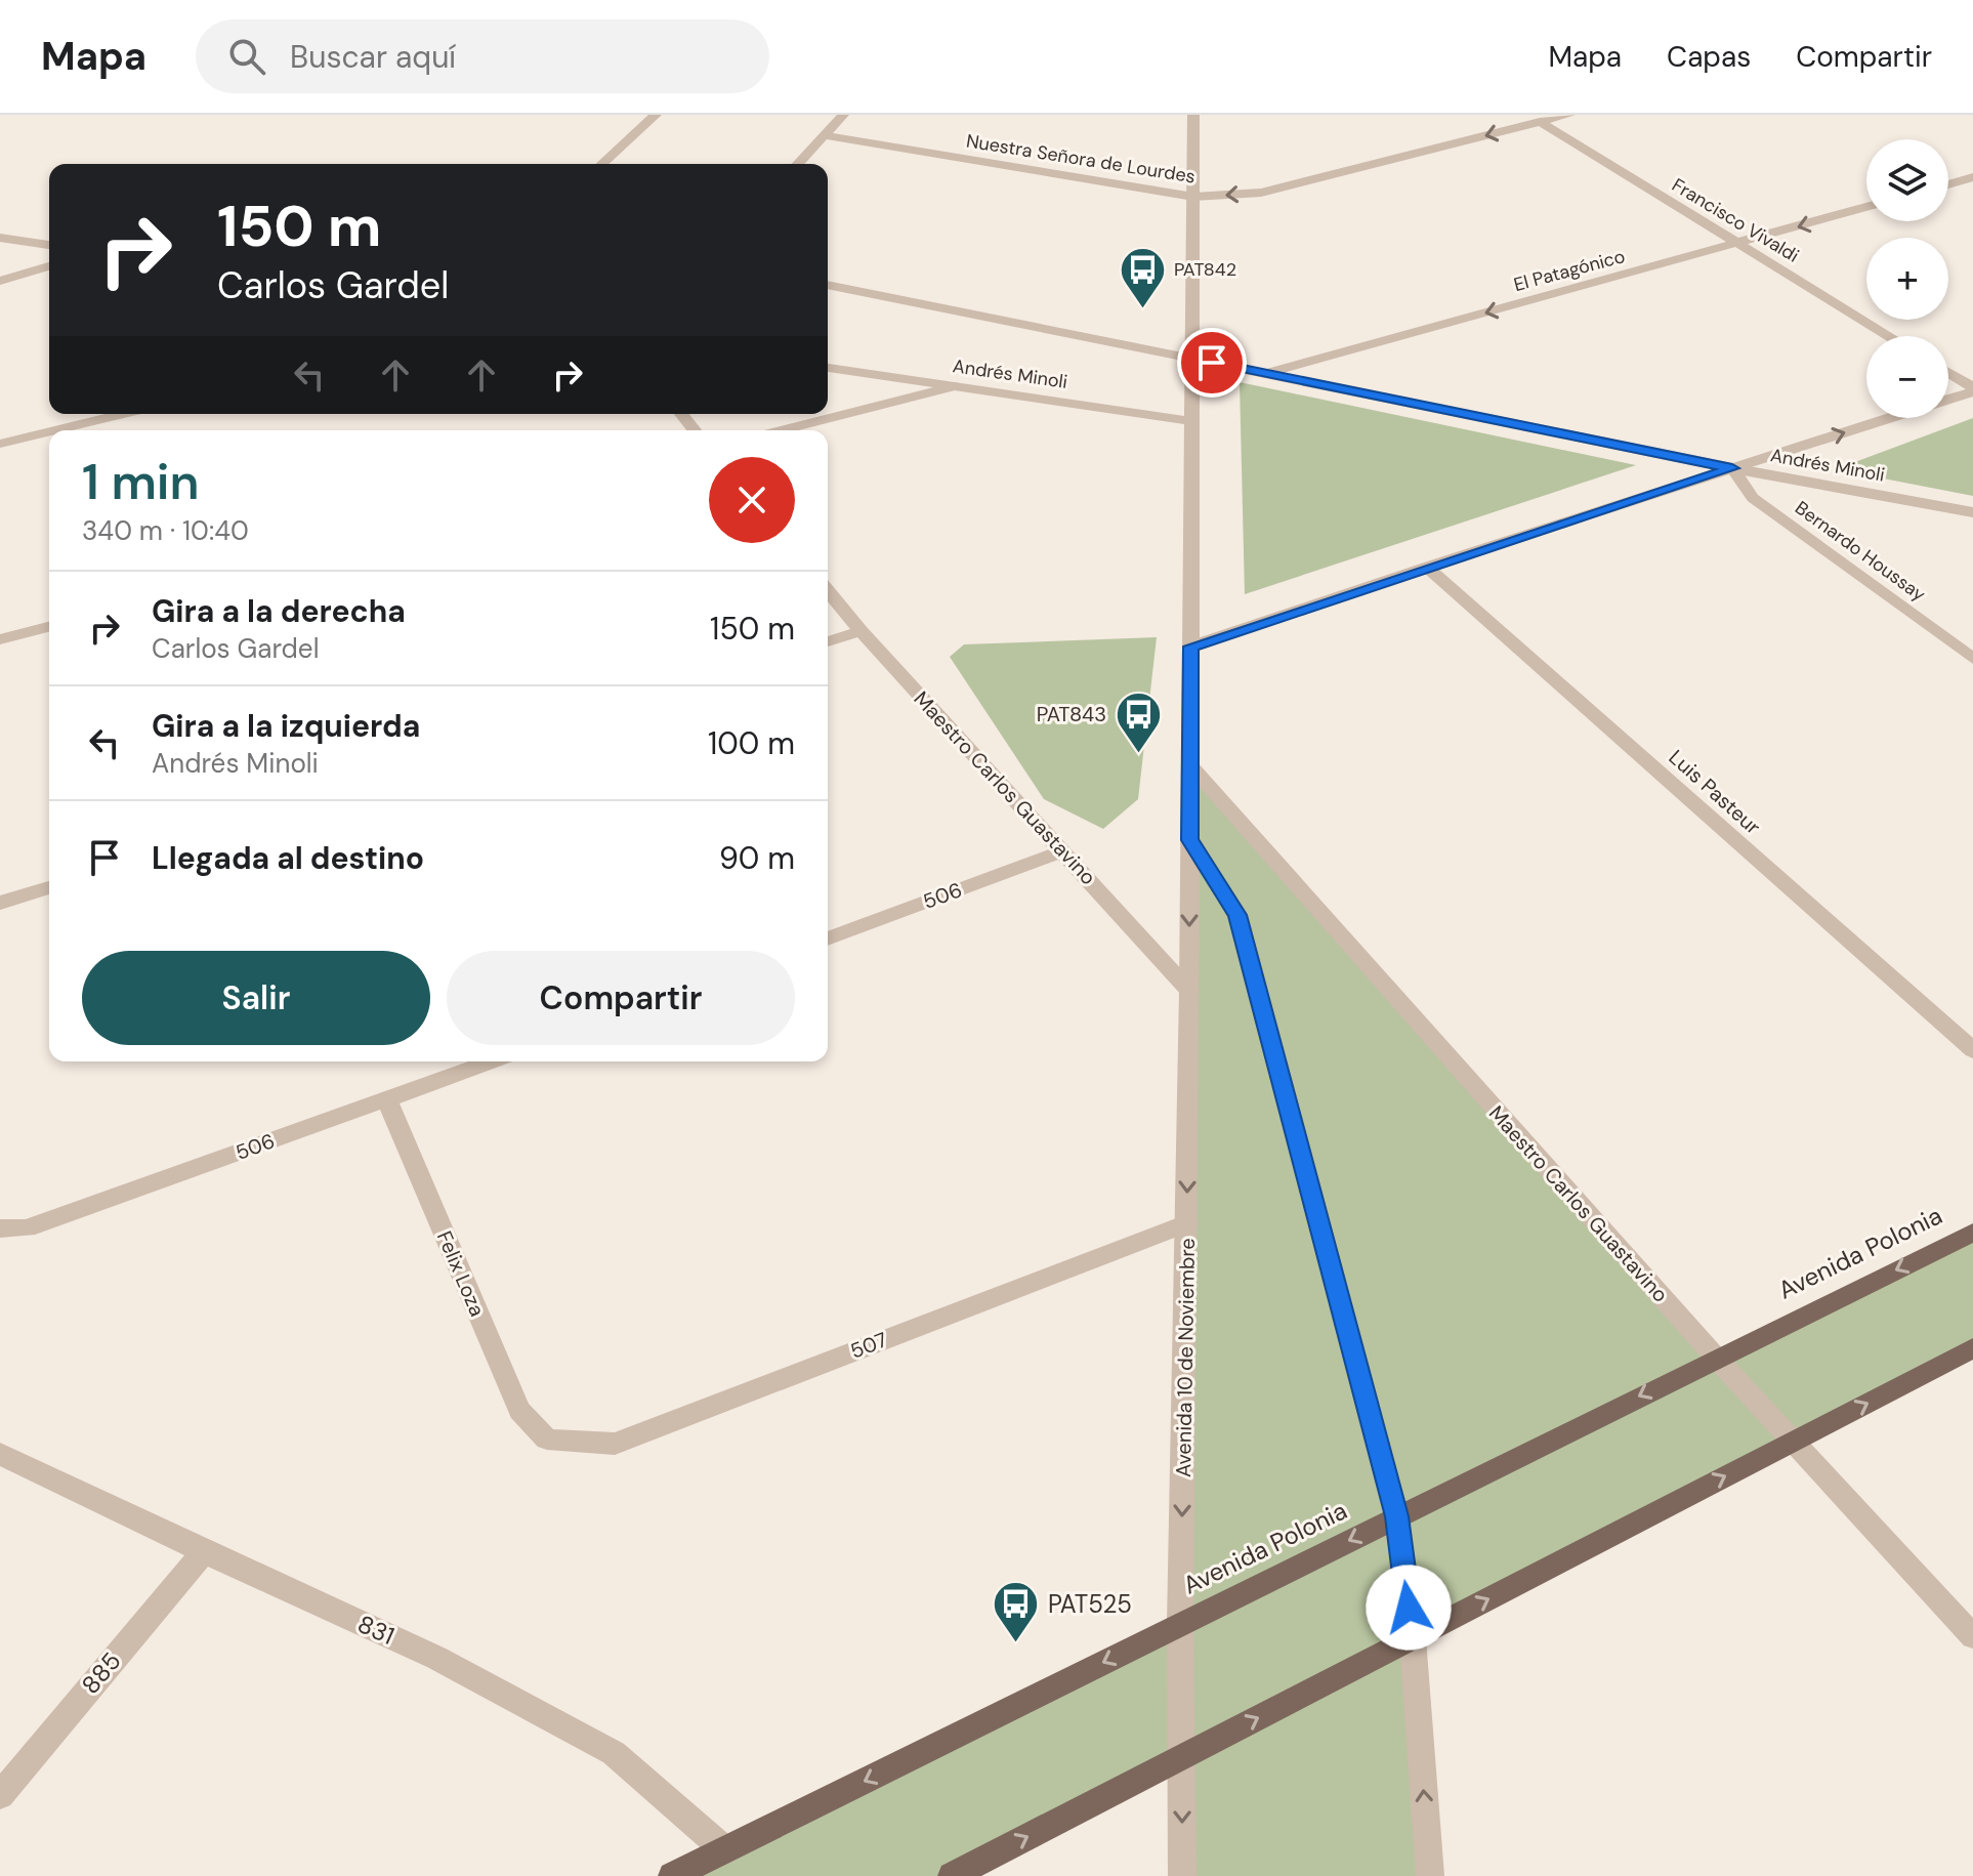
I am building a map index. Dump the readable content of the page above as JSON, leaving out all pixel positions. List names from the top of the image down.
{
  "streets": {
    "main road": ["Avenida Polonia"],
    "street": [
      "Nuestra Señora de Lourdes",
      "Francisco Vivaldi",
      "El Patagónico",
      "Andrés Minoli",
      "Bernardo Houssay",
      "Maestro Carlos Guastavino",
      "Luis Pasteur",
      "506",
      "Felix Loza",
      "507",
      "Avenida 10 de Noviembre",
      "831",
      "885"
    ]
  },
  "crossings": [
    ["Nuestra Señora de Lourdes", "Francisco Vivaldi"],
    ["Nuestra Señora de Lourdes", "Avenida 10 de Noviembre"],
    ["Francisco Vivaldi", "El Patagónico"],
    ["El Patagónico", "Andrés Minoli"],
    ["Andrés Minoli", "Bernardo Houssay"],
    ["Andrés Minoli", "Avenida 10 de Noviembre"],
    ["Maestro Carlos Guastavino", "506"],
    ["Maestro Carlos Guastavino", "Avenida Polonia"],
    ["Maestro Carlos Guastavino", "Avenida 10 de Noviembre"],
    ["506", "Felix Loza"],
    ["Avenida Polonia", "Avenida 10 de Noviembre"],
    ["Avenida Polonia", "831"],
    ["Felix Loza", "507"],
    ["507", "Avenida 10 de Noviembre"],
    ["831", "885"]
  ],
  "one_way": ["Nuestra Señora de Lourdes", "El Patagónico"],
  "places": {
    "bus stop": ["PAT842", "PAT843", "PAT525"]
  },
  "page": {
    "header": "Mapa",
    "search": "Buscar aquí",
    "nav": ["Mapa", "Capas", "Compartir"],
    "map_buttons": ["+", "−"],
    "turn": ["150 m", "Carlos Gardel"],
    "heading": ["1 min", "340 m · 10:40"],
    "list": [
      {
        "name": "Gira a la derecha",
        "note": "Carlos Gardel",
        "value": "150 m"
      },
      {
        "name": "Gira a la izquierda",
        "note": "Andrés Minoli",
        "value": "100 m"
      },
      {
        "name": "Llegada al destino",
        "value": "90 m"
      }
    ],
    "buttons": ["Salir", "Compartir"]
  }
}
